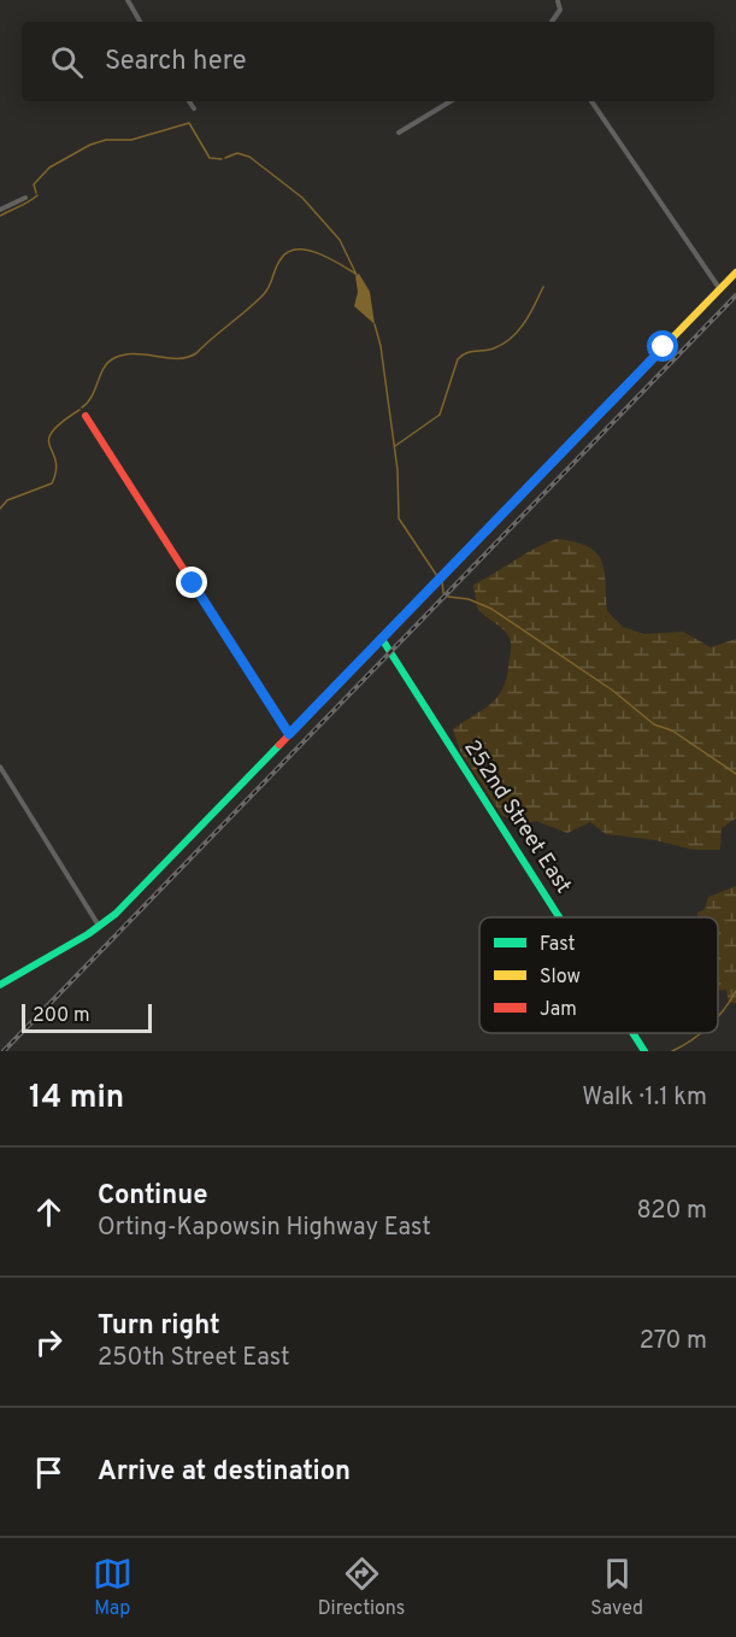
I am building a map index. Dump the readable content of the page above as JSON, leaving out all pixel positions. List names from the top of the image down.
{
  "streets": {
    "main road": ["252nd Street East"]
  },
  "legend": ["Fast", "Slow", "Jam"],
  "scale_bar": "200 m",
  "page": {
    "search": "Search here",
    "scale": "200 m",
    "heading": ["14 min", "Walk · 1.1 km"],
    "list": [
      ["Continue", "Orting-Kapowsin Highway East", "820 m"],
      ["Turn right", "250th Street East", "270 m"],
      "Arrive at destination"
    ],
    "nav": ["Map", "Directions", "Saved"]
  }
}
